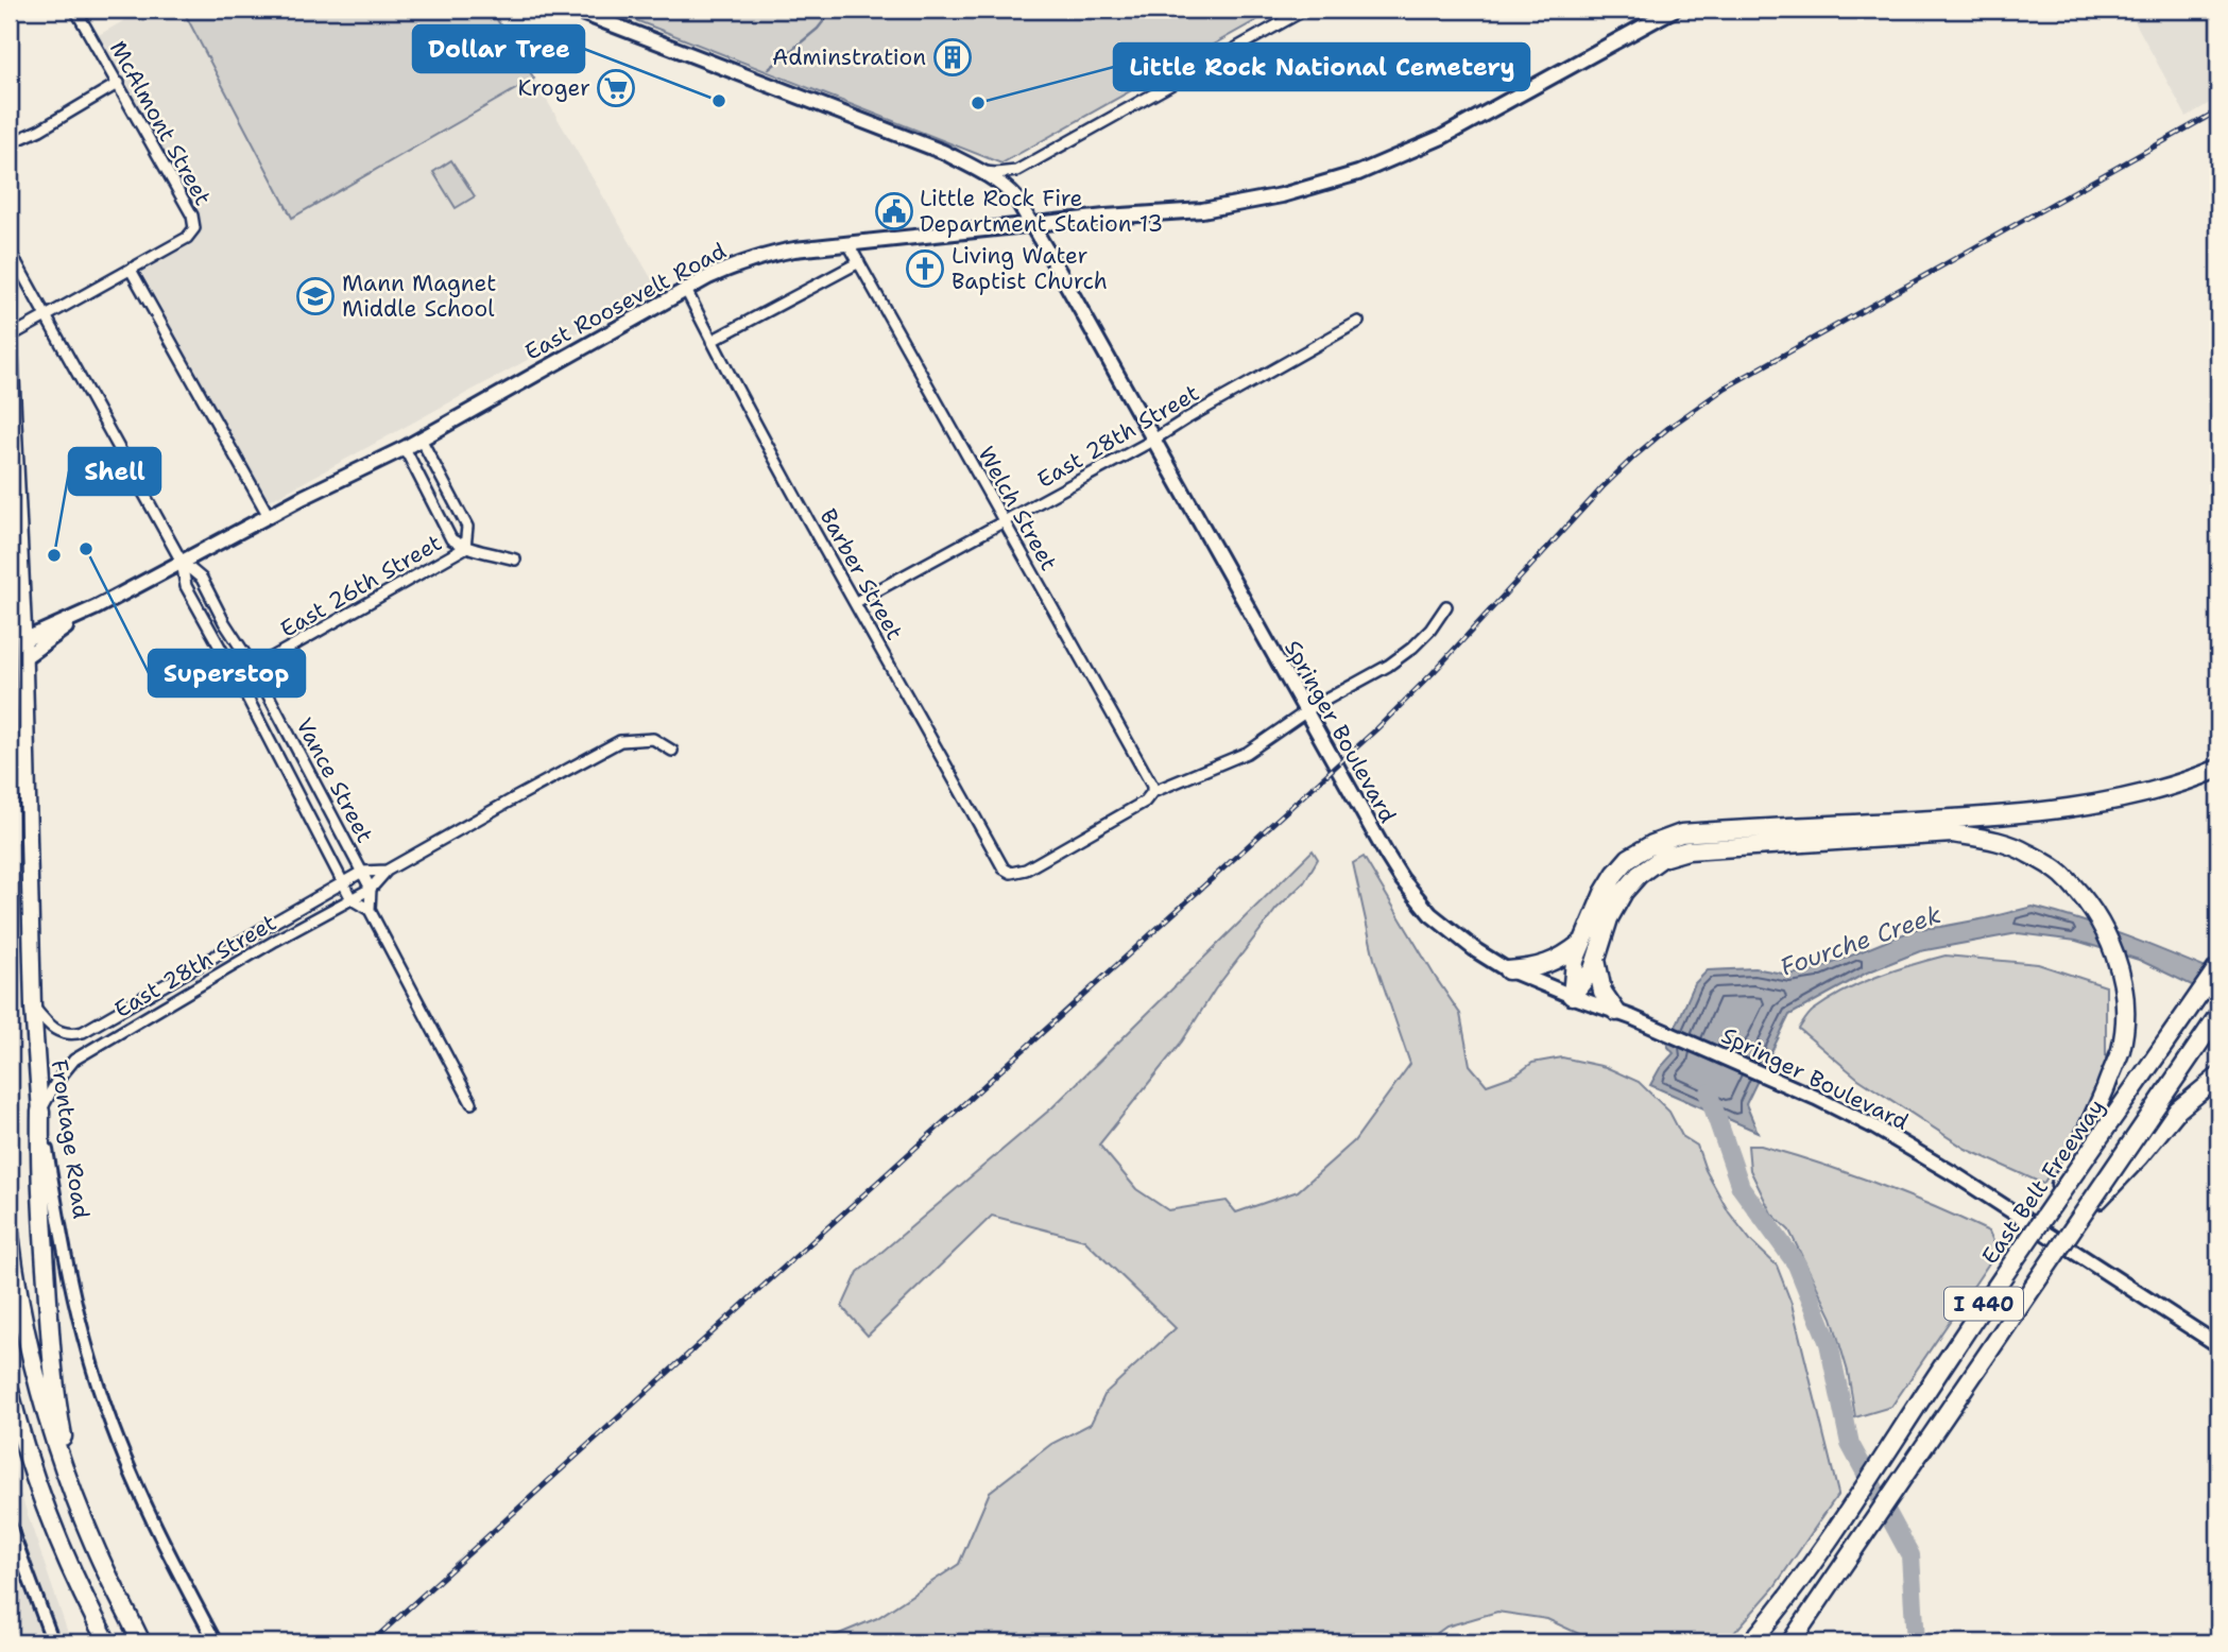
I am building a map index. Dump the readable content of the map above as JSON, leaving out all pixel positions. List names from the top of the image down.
{
  "streets": {
    "highway": ["East Belt Freeway", "I 440"],
    "main road": ["East Roosevelt Road", "Springer Boulevard", "Frontage Road"],
    "street": [
      "McAlmont Street",
      "East 28th Street",
      "Welch Street",
      "Barber Street",
      "East 26th Street",
      "Vance Street"
    ]
  },
  "crossings": [
    ["East Roosevelt Road", "Welch Street"],
    ["East Roosevelt Road", "Barber Street"],
    ["East Roosevelt Road", "Springer Boulevard"],
    ["East Roosevelt Road", "Vance Street"],
    ["East Roosevelt Road", "Frontage Road"],
    ["East 28th Street", "Welch Street"],
    ["East 28th Street", "Barber Street"],
    ["East 28th Street", "Springer Boulevard"],
    ["East 28th Street", "Vance Street"],
    ["East 28th Street", "Frontage Road"],
    ["Welch Street", "Barber Street"],
    ["East 26th Street", "Vance Street"]
  ],
  "water": ["Fourche Creek"],
  "places": {
    "building": ["Adminstration"],
    "supermarket": ["Kroger"],
    "other": [
      "Dollar Tree",
      "Little Rock National Cemetery",
      "Superstop",
      "Shell"
    ],
    "public building": ["Little Rock Fire Department Station 13"],
    "church": ["Living Water Baptist Church"],
    "school or university": ["Mann Magnet Middle School"]
  }
}
